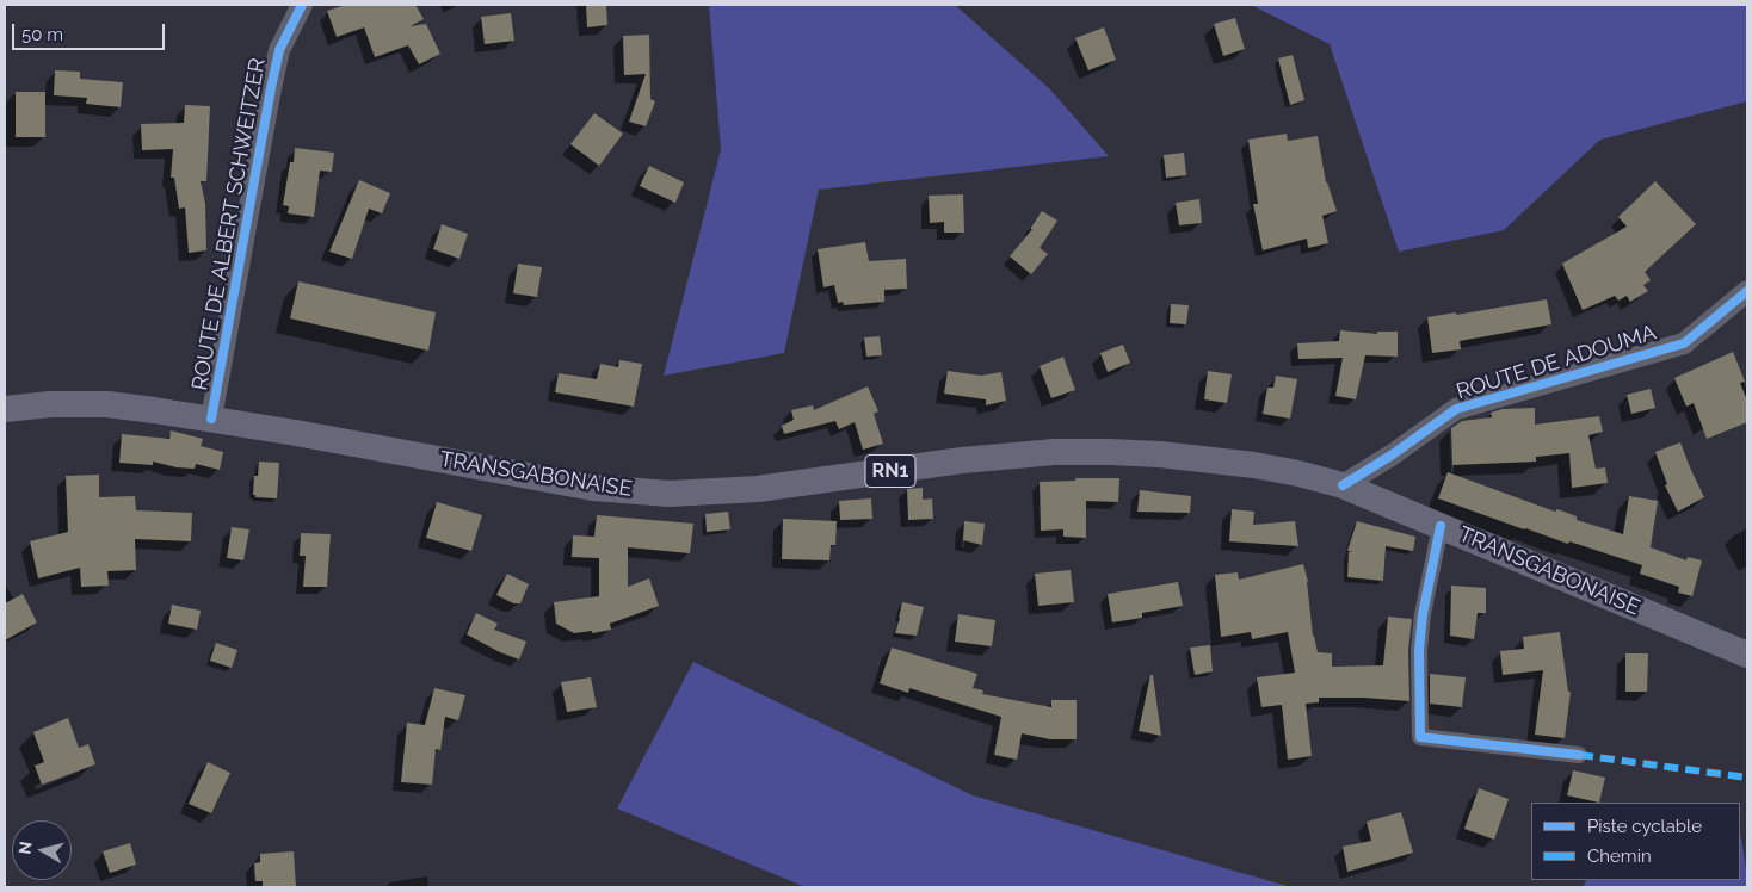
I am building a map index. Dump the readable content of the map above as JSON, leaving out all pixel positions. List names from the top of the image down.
{
  "streets": {
    "highway": ["RN1", "TRANSGABONAISE"],
    "street": ["ROUTE DE ALBERT SCHWEITZER", "ROUTE DE ADOUMA"]
  },
  "crossings": [
    ["ROUTE DE ALBERT SCHWEITZER", "TRANSGABONAISE"],
    ["ROUTE DE ADOUMA", "TRANSGABONAISE"]
  ],
  "legend": ["Piste cyclable", "Chemin"],
  "scale_bar": "50 m",
  "north": "left"
}
